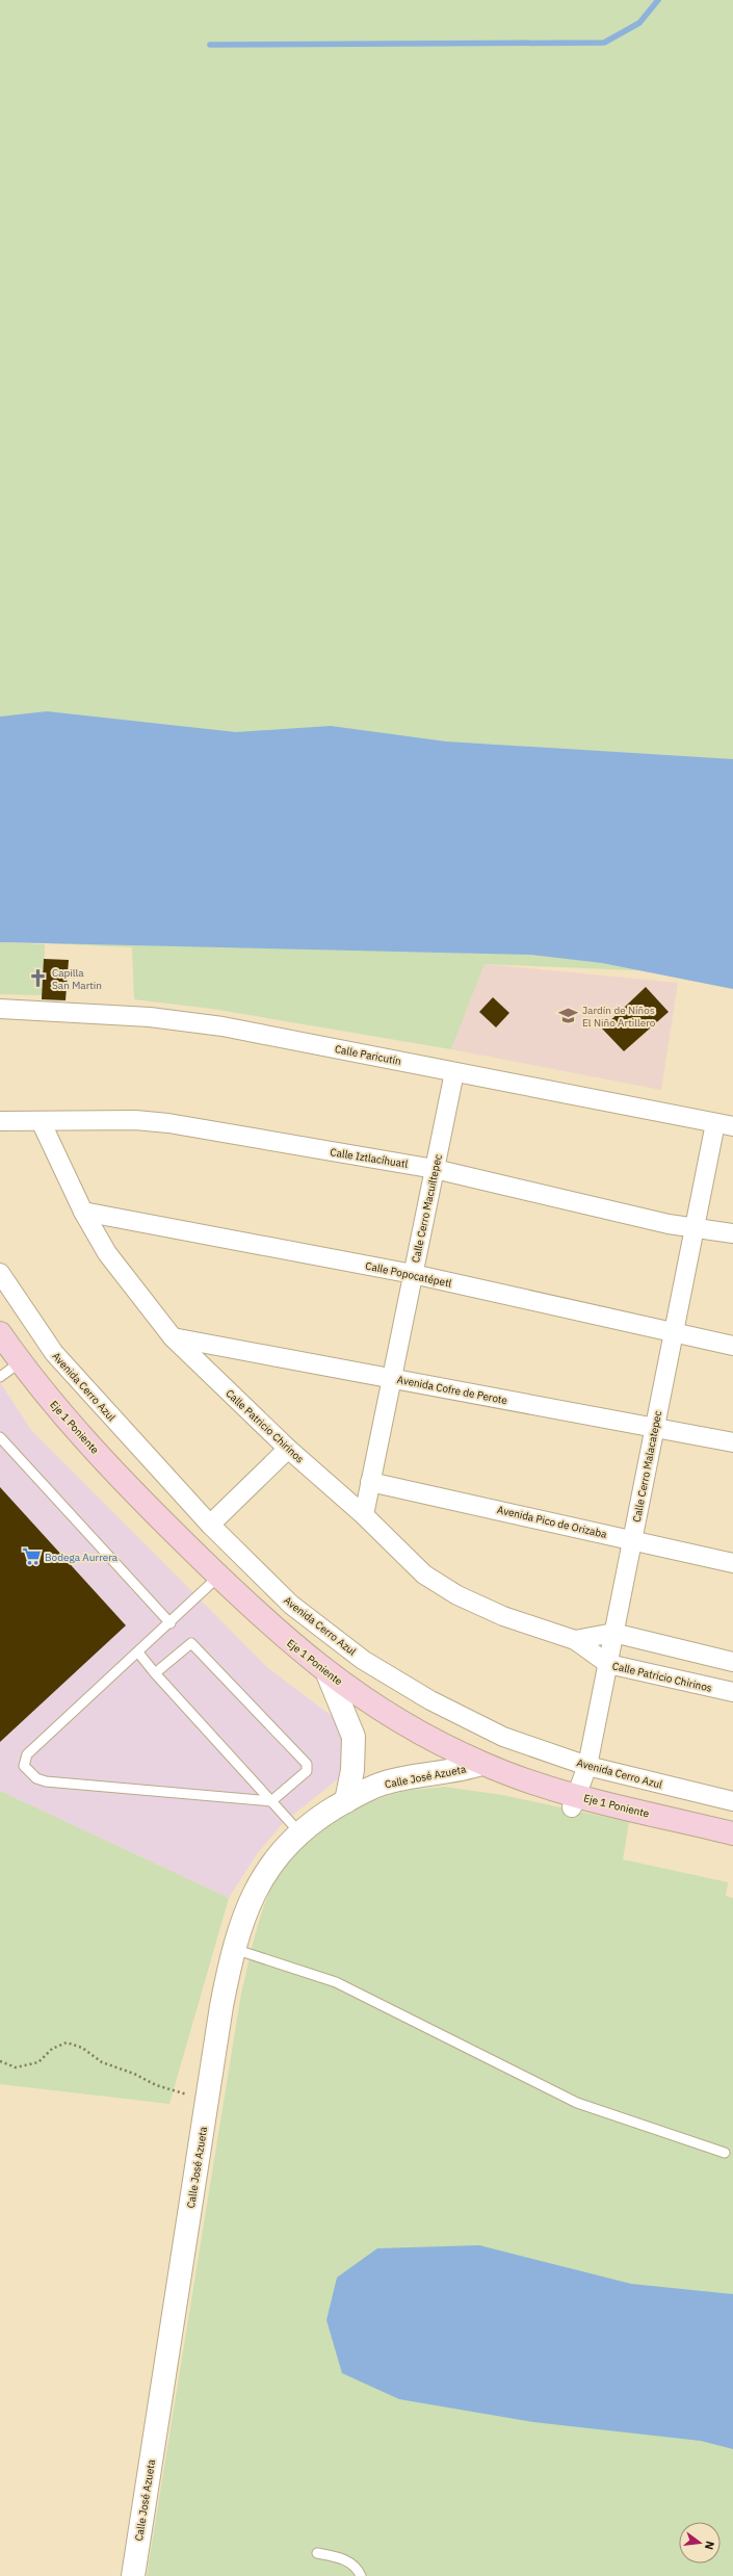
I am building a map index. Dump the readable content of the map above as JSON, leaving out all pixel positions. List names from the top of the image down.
{
  "streets": {
    "main road": ["Eje 1 Poniente"],
    "street": [
      "Calle Paricutín",
      "Calle Iztlacíhuatl",
      "Calle Cerro Macuiltepec",
      "Calle Popocatépetl",
      "Avenida Cerro Azul",
      "Avenida Cofre de Perote",
      "Calle Patricio Chirinos",
      "Calle Cerro Malacatepec",
      "Avenida Pico de Orizaba",
      "Calle José Azueta"
    ]
  },
  "crossings": [
    ["Calle Paricutín", "Calle Cerro Macuiltepec"],
    ["Calle Paricutín", "Calle Cerro Malacatepec"],
    ["Calle Iztlacíhuatl", "Calle Cerro Macuiltepec"],
    ["Calle Iztlacíhuatl", "Calle Patricio Chirinos"],
    ["Calle Iztlacíhuatl", "Calle Cerro Malacatepec"],
    ["Calle Cerro Macuiltepec", "Calle Popocatépetl"],
    ["Calle Cerro Macuiltepec", "Avenida Cofre de Perote"],
    ["Calle Cerro Macuiltepec", "Calle Patricio Chirinos"],
    ["Calle Cerro Macuiltepec", "Avenida Pico de Orizaba"],
    ["Calle Popocatépetl", "Calle Patricio Chirinos"],
    ["Calle Popocatépetl", "Calle Cerro Malacatepec"],
    ["Avenida Cerro Azul", "Calle Cerro Malacatepec"],
    ["Avenida Cofre de Perote", "Calle Patricio Chirinos"],
    ["Avenida Cofre de Perote", "Calle Cerro Malacatepec"],
    ["Calle Patricio Chirinos", "Calle Cerro Malacatepec"],
    ["Eje 1 Poniente", "Calle Cerro Malacatepec"],
    ["Eje 1 Poniente", "Calle José Azueta"],
    ["Calle Cerro Malacatepec", "Avenida Pico de Orizaba"]
  ],
  "places": {
    "church": ["Capilla San Martin"],
    "school or university": ["Jardín de Niños El Niño Artillero"],
    "supermarket": ["Bodega Aurrera"]
  },
  "north": "right"
}
